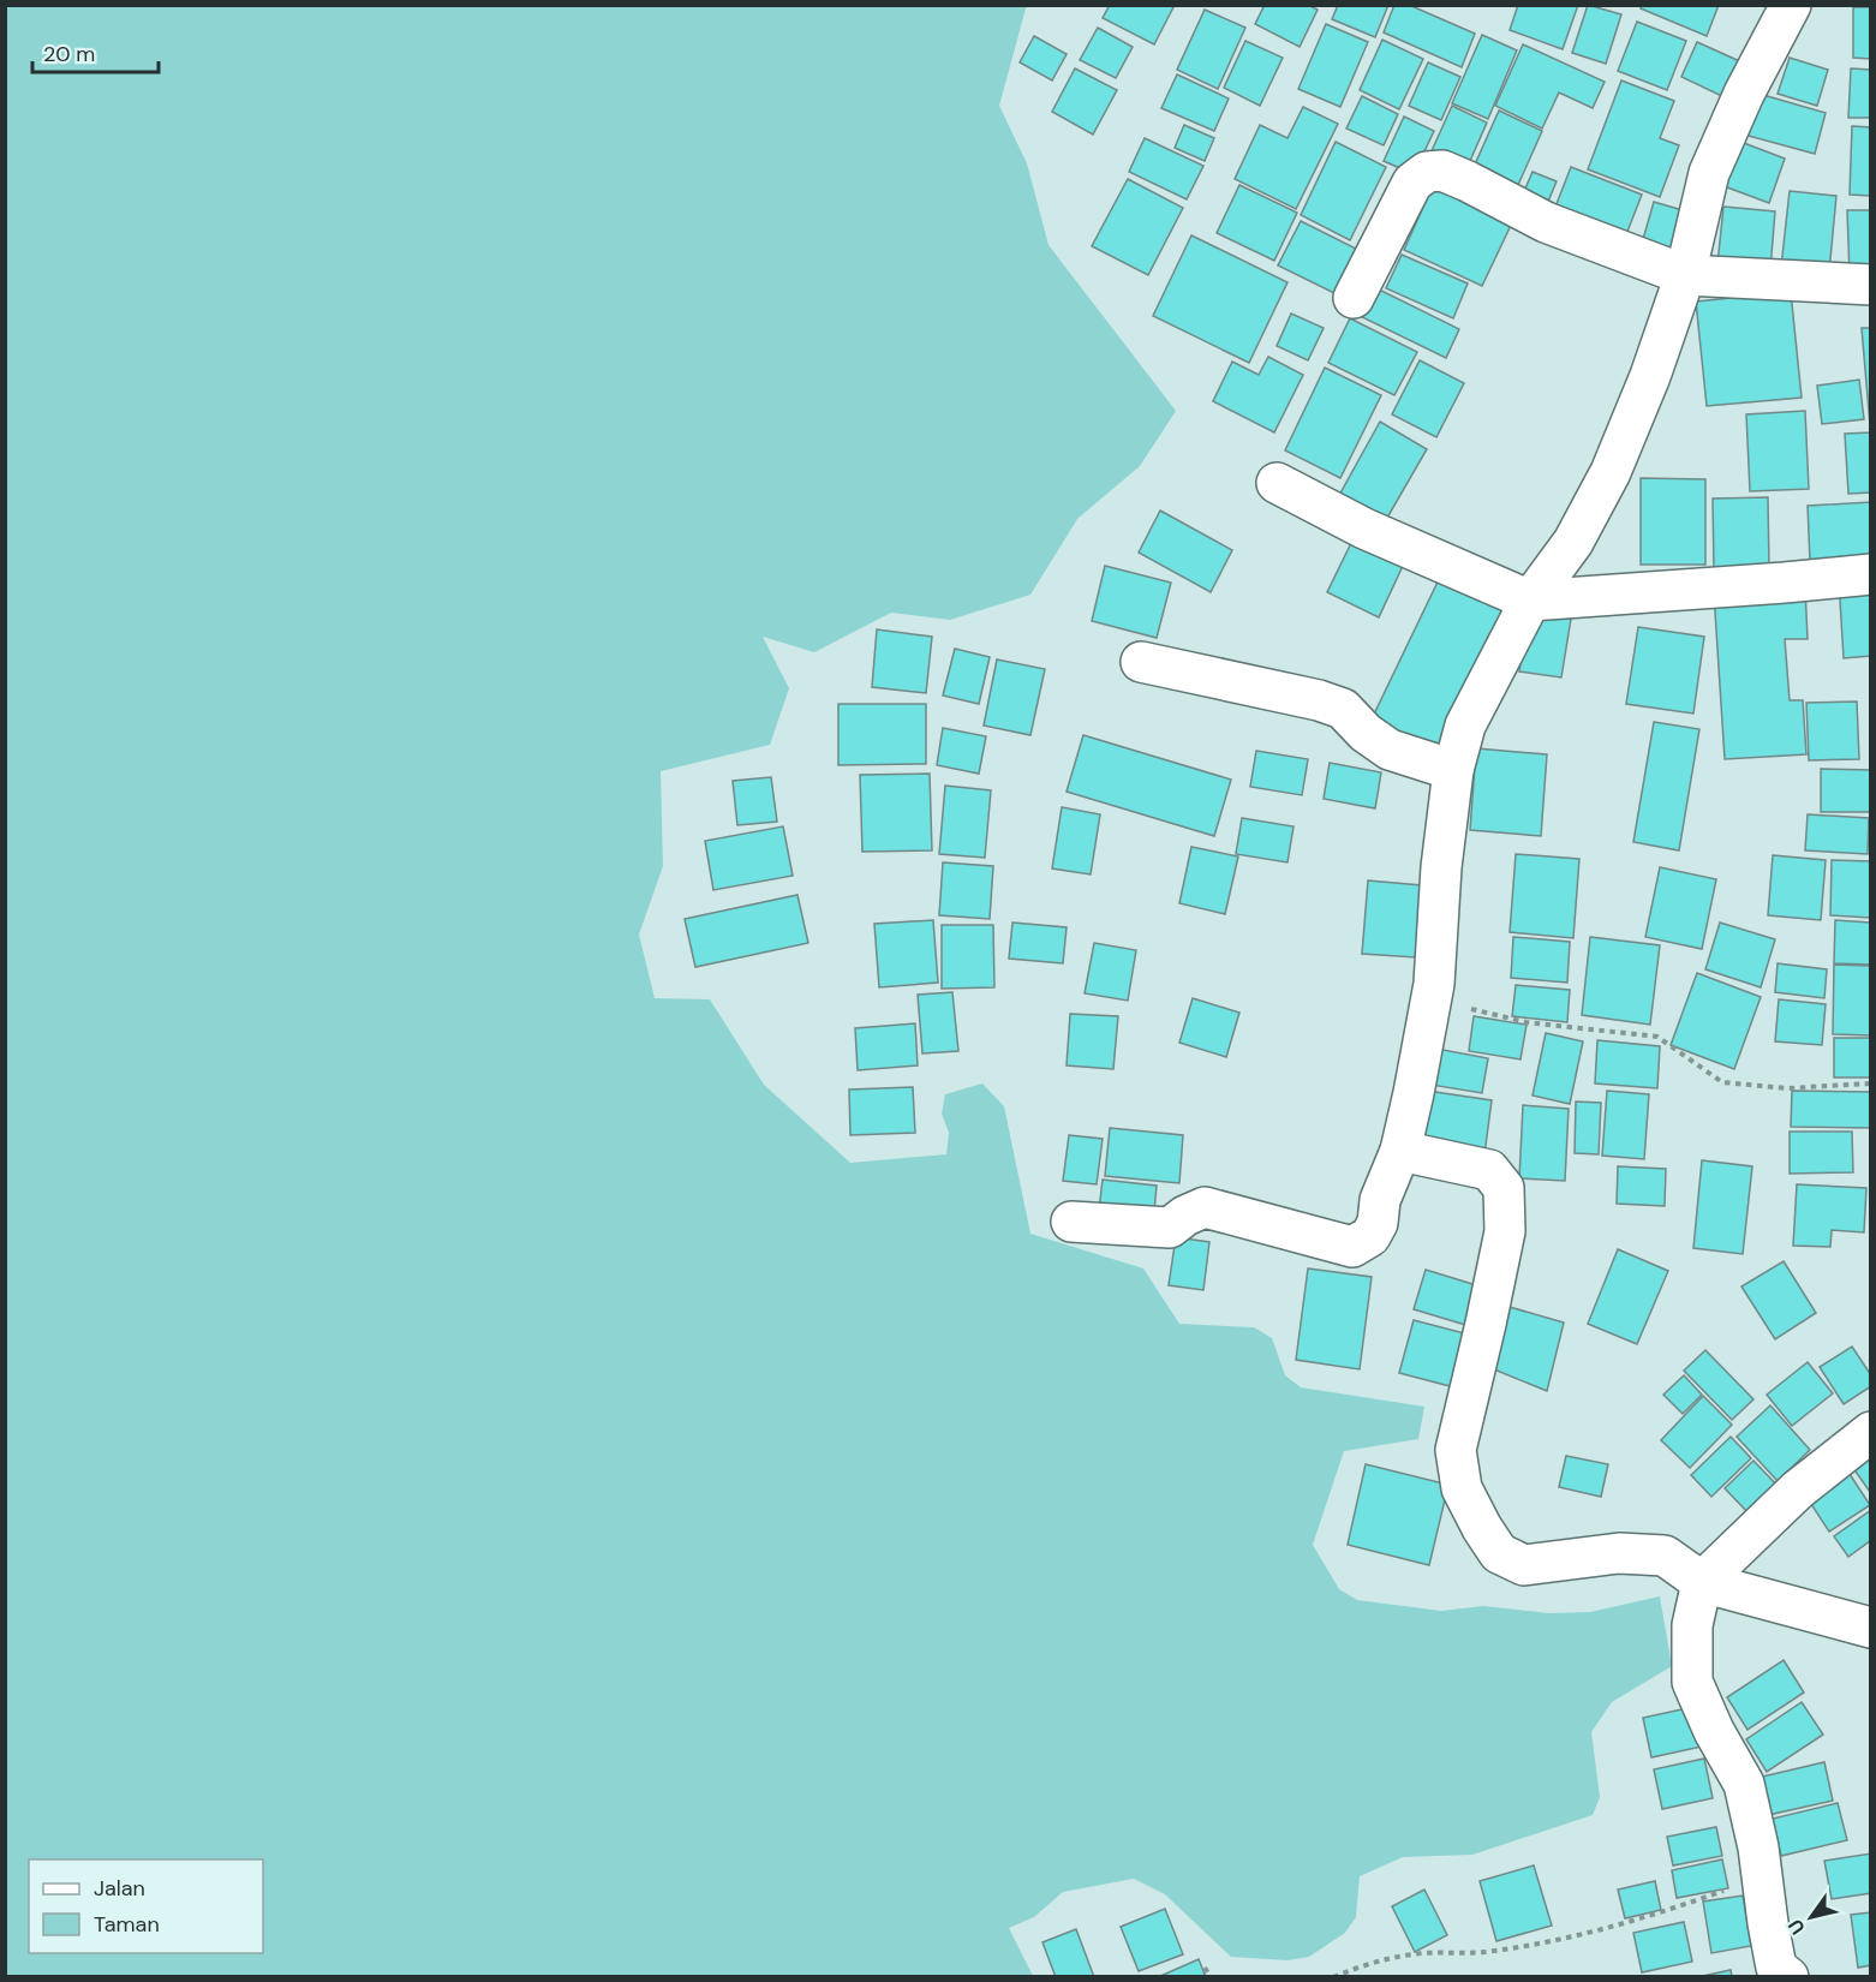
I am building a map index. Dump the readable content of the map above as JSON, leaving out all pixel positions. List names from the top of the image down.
{
  "legend": ["Jalan", "Taman"],
  "scale_bar": "20 m",
  "north": "bottom left"
}
